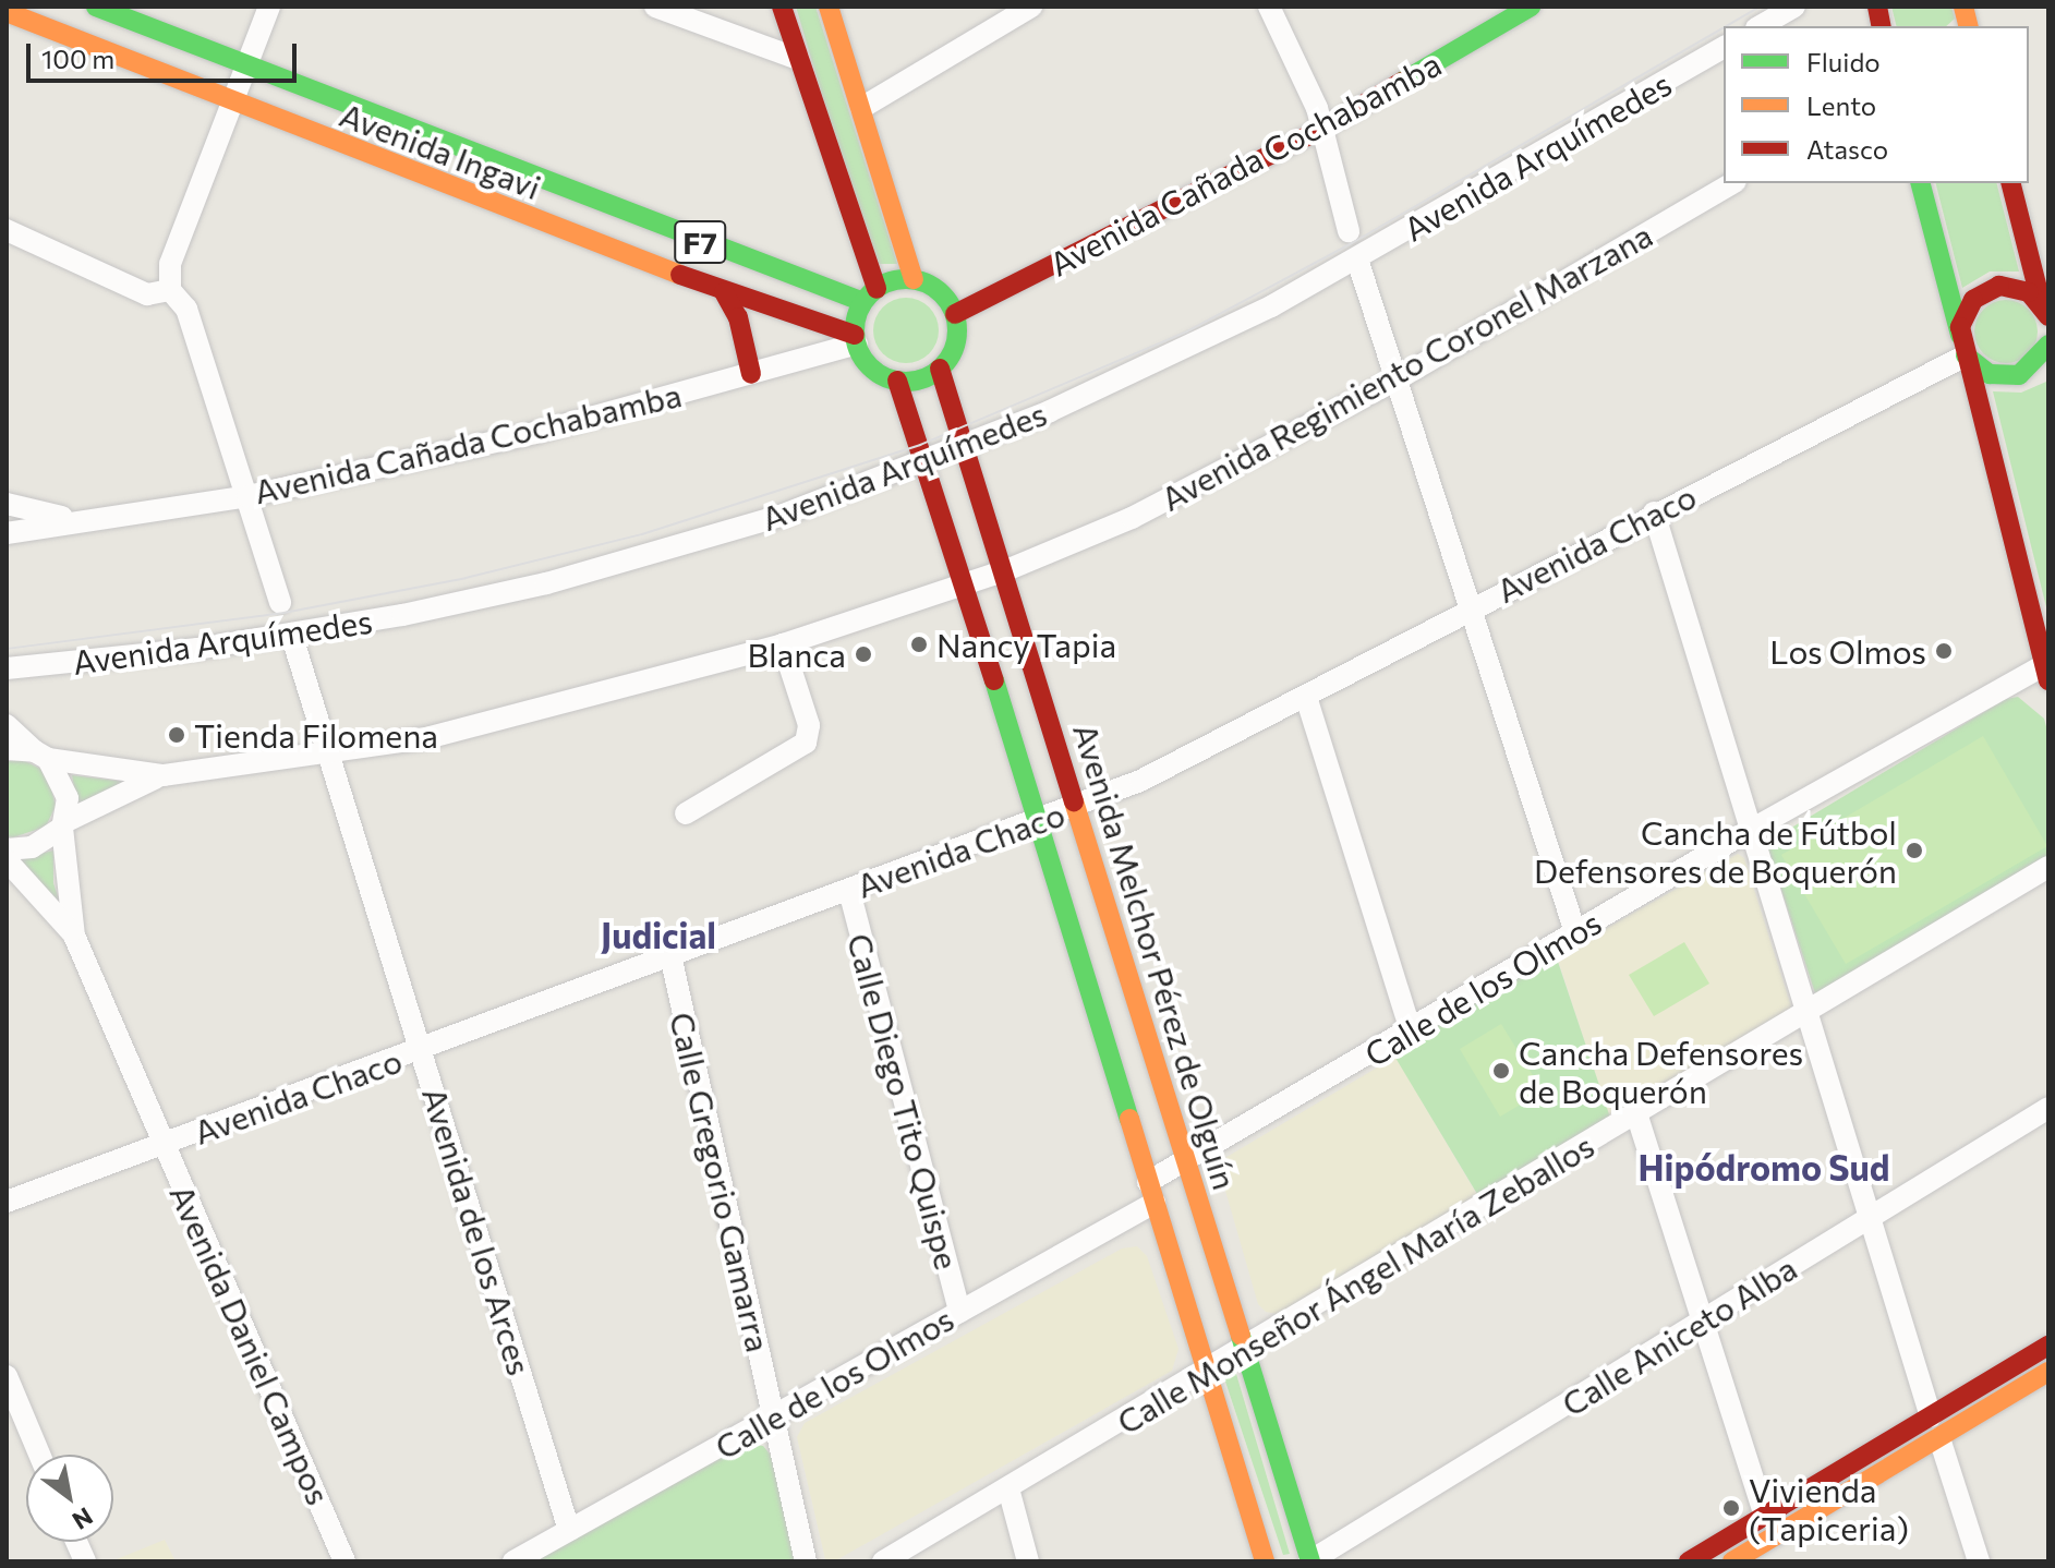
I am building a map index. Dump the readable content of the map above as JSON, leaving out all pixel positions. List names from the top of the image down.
{
  "streets": {
    "main road": [
      "Avenida Ingavi",
      "Avenida Cañada Cochabamba",
      "F7",
      "Avenida Melchor Pérez de Olguín"
    ],
    "street": [
      "Avenida Arquímedes",
      "Avenida Regimiento Coronel Marzana",
      "Avenida Chaco",
      "Calle de los Olmos",
      "Calle Diego Tito Quispe",
      "Calle Gregorio Gamarra",
      "Avenida de los Arces",
      "Calle Monseñor Ángel María Zeballos",
      "Calle Aniceto Alba",
      "Avenida Daniel Campos"
    ]
  },
  "crossings": [
    ["Avenida Ingavi", "Avenida Cañada Cochabamba"],
    ["Avenida Ingavi", "Avenida Melchor Pérez de Olguín"],
    ["Avenida Arquímedes", "Avenida Melchor Pérez de Olguín"],
    ["Avenida Arquímedes", "Avenida de los Arces"],
    ["Avenida Cañada Cochabamba", "Avenida Melchor Pérez de Olguín"],
    ["Avenida Regimiento Coronel Marzana", "Avenida Melchor Pérez de Olguín"],
    ["Avenida Regimiento Coronel Marzana", "Avenida de los Arces"],
    ["Avenida Regimiento Coronel Marzana", "Avenida Daniel Campos"],
    ["Avenida Chaco", "Avenida Melchor Pérez de Olguín"],
    ["Avenida Chaco", "Calle Diego Tito Quispe"],
    ["Avenida Chaco", "Calle Gregorio Gamarra"],
    ["Avenida Chaco", "Avenida de los Arces"],
    ["Avenida Chaco", "Avenida Daniel Campos"],
    ["Avenida Melchor Pérez de Olguín", "Calle de los Olmos"],
    ["Avenida Melchor Pérez de Olguín", "Calle Monseñor Ángel María Zeballos"],
    ["Avenida Melchor Pérez de Olguín", "Calle Aniceto Alba"],
    ["Calle de los Olmos", "Calle Diego Tito Quispe"],
    ["Calle de los Olmos", "Calle Gregorio Gamarra"],
    ["Calle de los Olmos", "Avenida de los Arces"]
  ],
  "districts": ["Judicial", "Hipódromo Sud"],
  "places": [
    "Nancy Tapia",
    "Los Olmos",
    "Blanca",
    "Tienda Filomena",
    "Cancha de Fútbol Defensores de Boquerón",
    "Cancha Defensores de Boquerón",
    "Vivienda (Tapiceria)"
  ],
  "legend": ["Fluido", "Lento", "Atasco"],
  "scale_bar": "100 m",
  "north": "bottom right"
}
